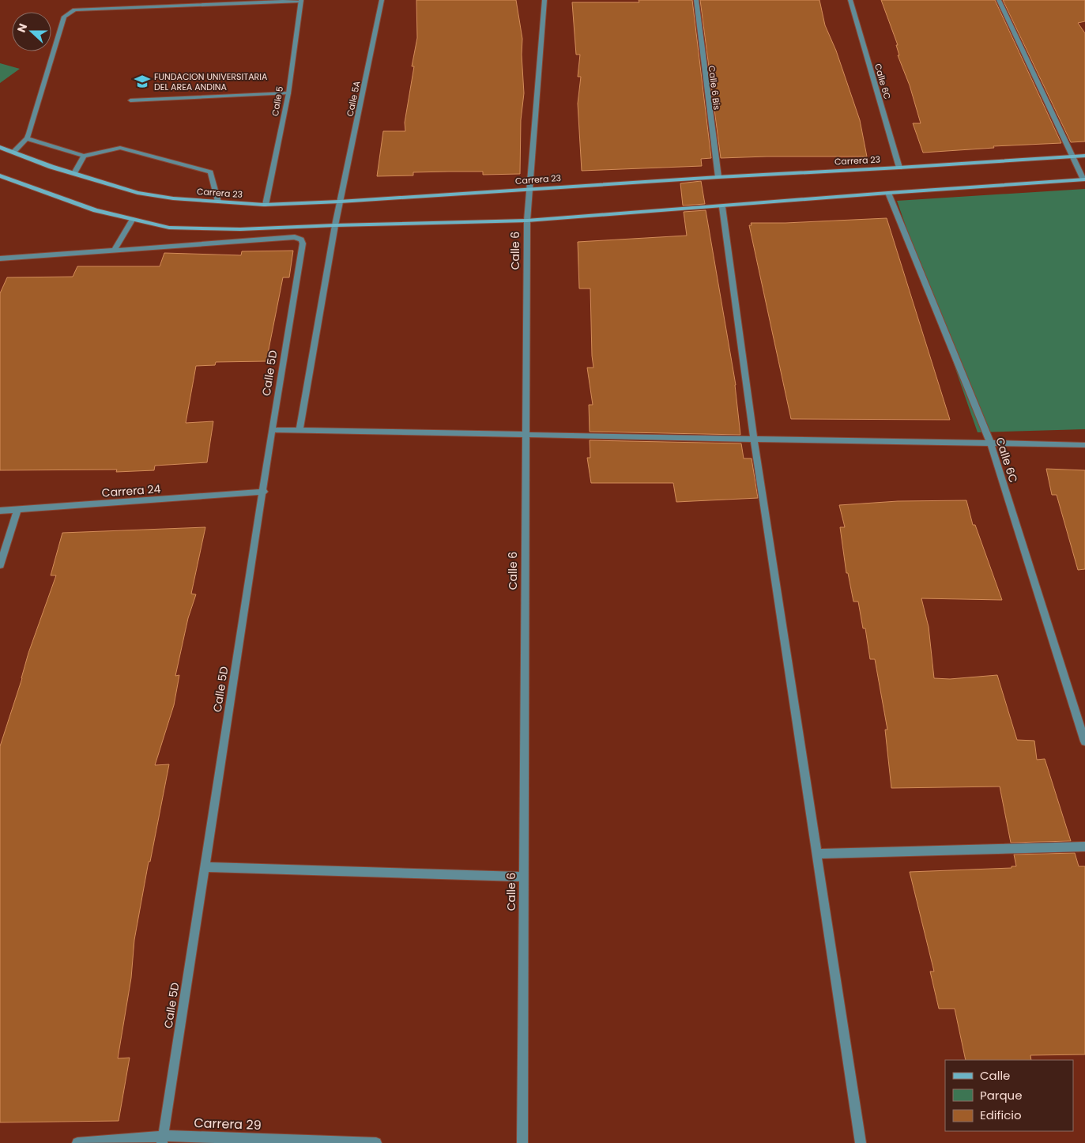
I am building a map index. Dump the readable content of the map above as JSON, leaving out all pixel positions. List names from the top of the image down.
{
  "streets": {
    "main road": ["Carrera 23"],
    "street": [
      "Calle 6C",
      "Calle 6 Bis",
      "Calle 5A",
      "Calle 5",
      "Calle 6",
      "Calle 5D",
      "Carrera 24",
      "Carrera 29"
    ]
  },
  "crossings": [
    ["Calle 6C", "Carrera 23"],
    ["Calle 6 Bis", "Carrera 23"],
    ["Calle 5A", "Carrera 23"],
    ["Calle 5", "Carrera 23"],
    ["Carrera 23", "Calle 6"],
    ["Calle 5D", "Carrera 24"],
    ["Calle 5D", "Carrera 29"]
  ],
  "places": {
    "school or university": ["FUNDACION UNIVERSITARIA DEL AREA ANDINA"]
  },
  "legend": ["Calle", "Parque", "Edificio"],
  "north": "left"
}
